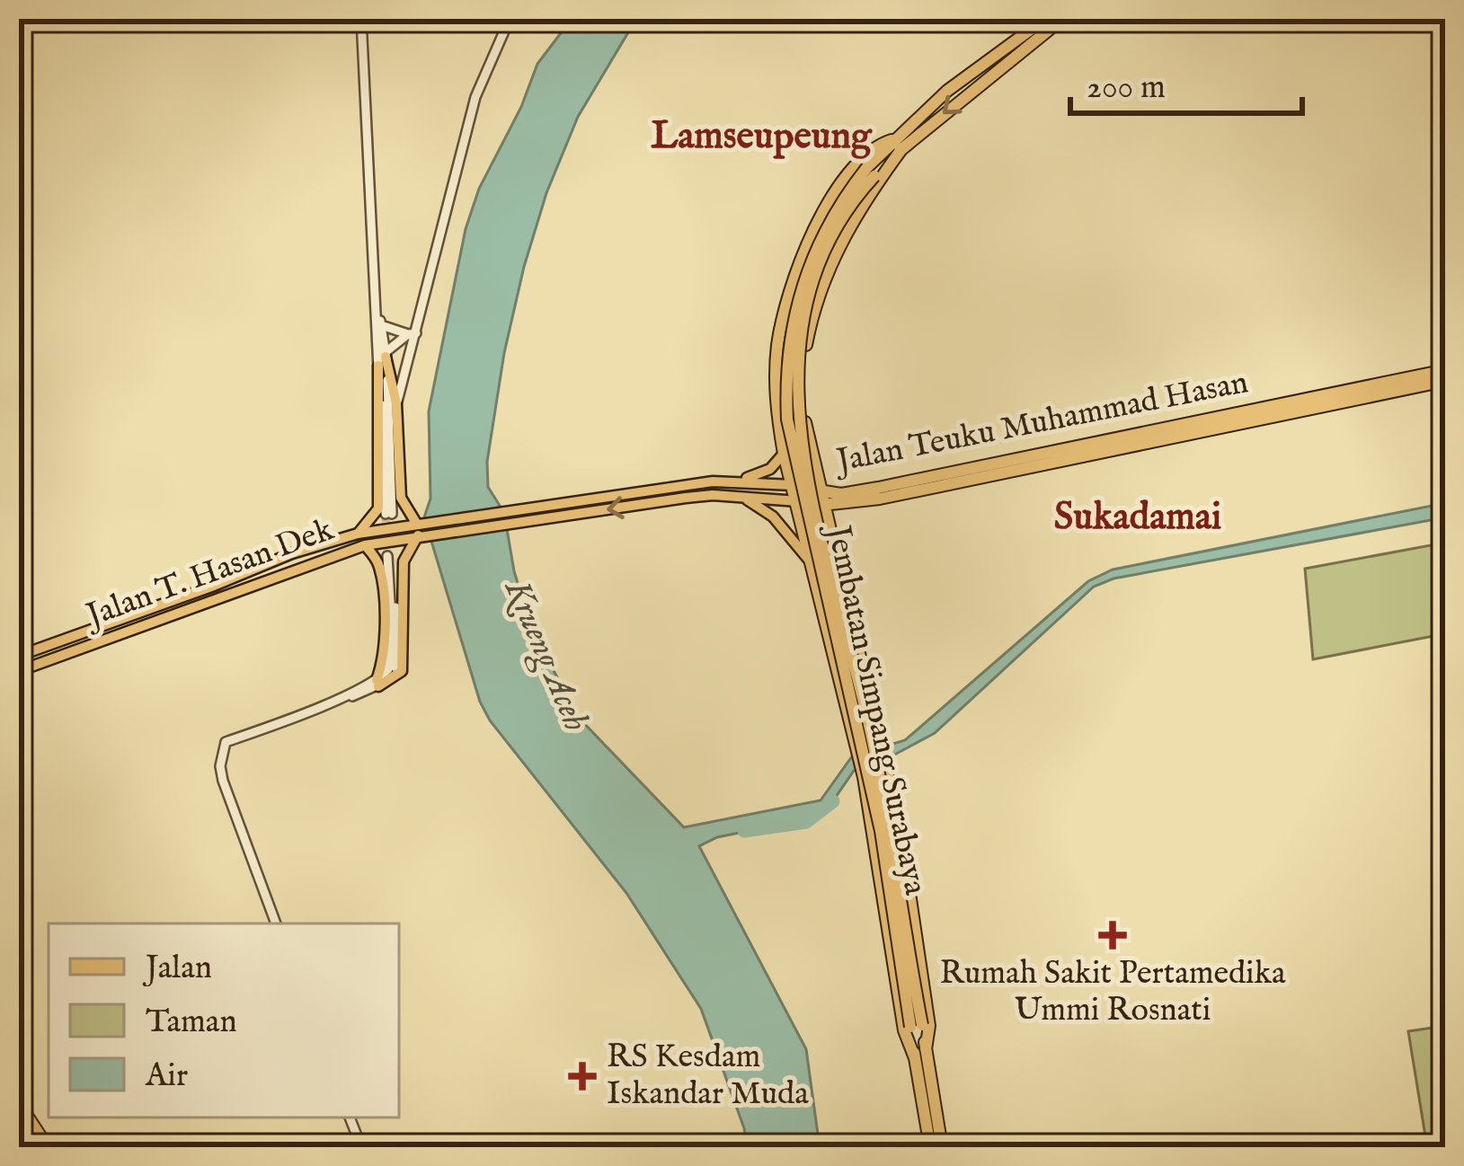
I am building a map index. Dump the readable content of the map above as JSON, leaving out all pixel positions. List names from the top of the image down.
{
  "streets": {
    "highway": ["Jalan Teuku Muhammad Hasan", "Jembatan Simpang Surabaya"],
    "main road": ["Jalan T. Hasan Dek"]
  },
  "crossings": [
    ["Jalan Teuku Muhammad Hasan", "Jalan T. Hasan Dek"]
  ],
  "districts": ["Lamseupeung", "Sukadamai"],
  "water": ["Krueng Aceh"],
  "places": {
    "health": ["Rumah Sakit Pertamedika Ummi Rosnati", "RS Kesdam Iskandar Muda"]
  },
  "legend": ["Jalan", "Taman", "Air"],
  "scale_bar": "200 m"
}
